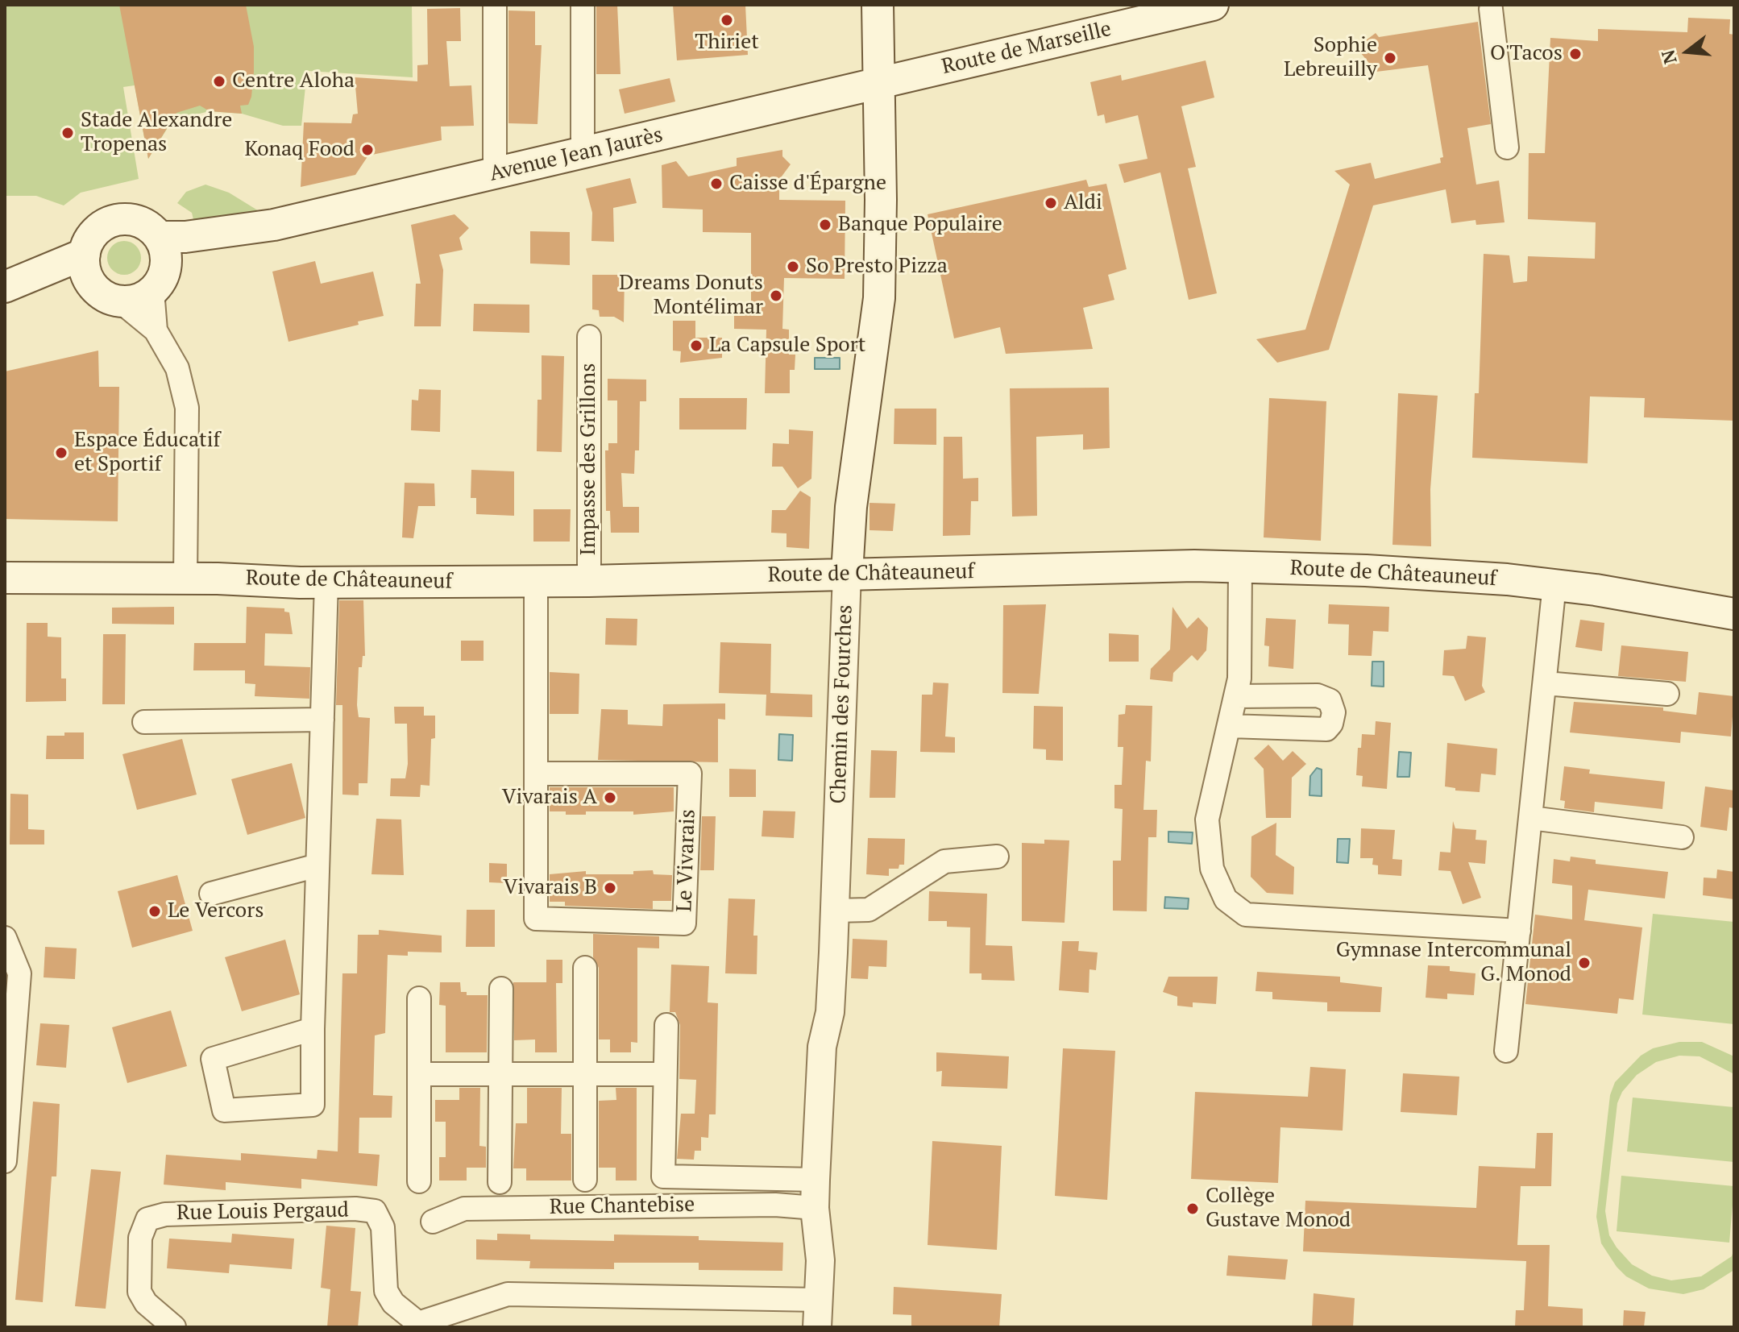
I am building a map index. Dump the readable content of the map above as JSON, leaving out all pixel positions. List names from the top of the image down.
{
  "streets": {
    "main road": [
      "Route de Marseille",
      "Avenue Jean Jaurès",
      "Route de Châteauneuf",
      "Chemin des Fourches"
    ],
    "street": [
      "Impasse des Grillons",
      "Le Vivarais",
      "Rue Chantebise",
      "Rue Louis Pergaud"
    ]
  },
  "crossings": [
    ["Route de Marseille", "Avenue Jean Jaurès"],
    ["Route de Marseille", "Chemin des Fourches"],
    ["Avenue Jean Jaurès", "Chemin des Fourches"],
    ["Impasse des Grillons", "Route de Châteauneuf"],
    ["Route de Châteauneuf", "Chemin des Fourches"],
    ["Route de Châteauneuf", "Le Vivarais"],
    ["Chemin des Fourches", "Rue Chantebise"]
  ],
  "places": [
    "Thiriet",
    "O'Tacos",
    "Sophie Lebreuilly",
    "Centre Aloha",
    "Stade Alexandre Tropenas",
    "Konaq Food",
    "Caisse d'Épargne",
    "Aldi",
    "Banque Populaire",
    "So Presto Pizza",
    "Dreams Donuts Montélimar",
    "La Capsule Sport",
    "Espace Éducatif et Sportif",
    "Vivarais A",
    "Vivarais B",
    "Le Vercors",
    "Gymnase Intercommunal G. Monod",
    "Collège Gustave Monod"
  ],
  "north": "left"
}
